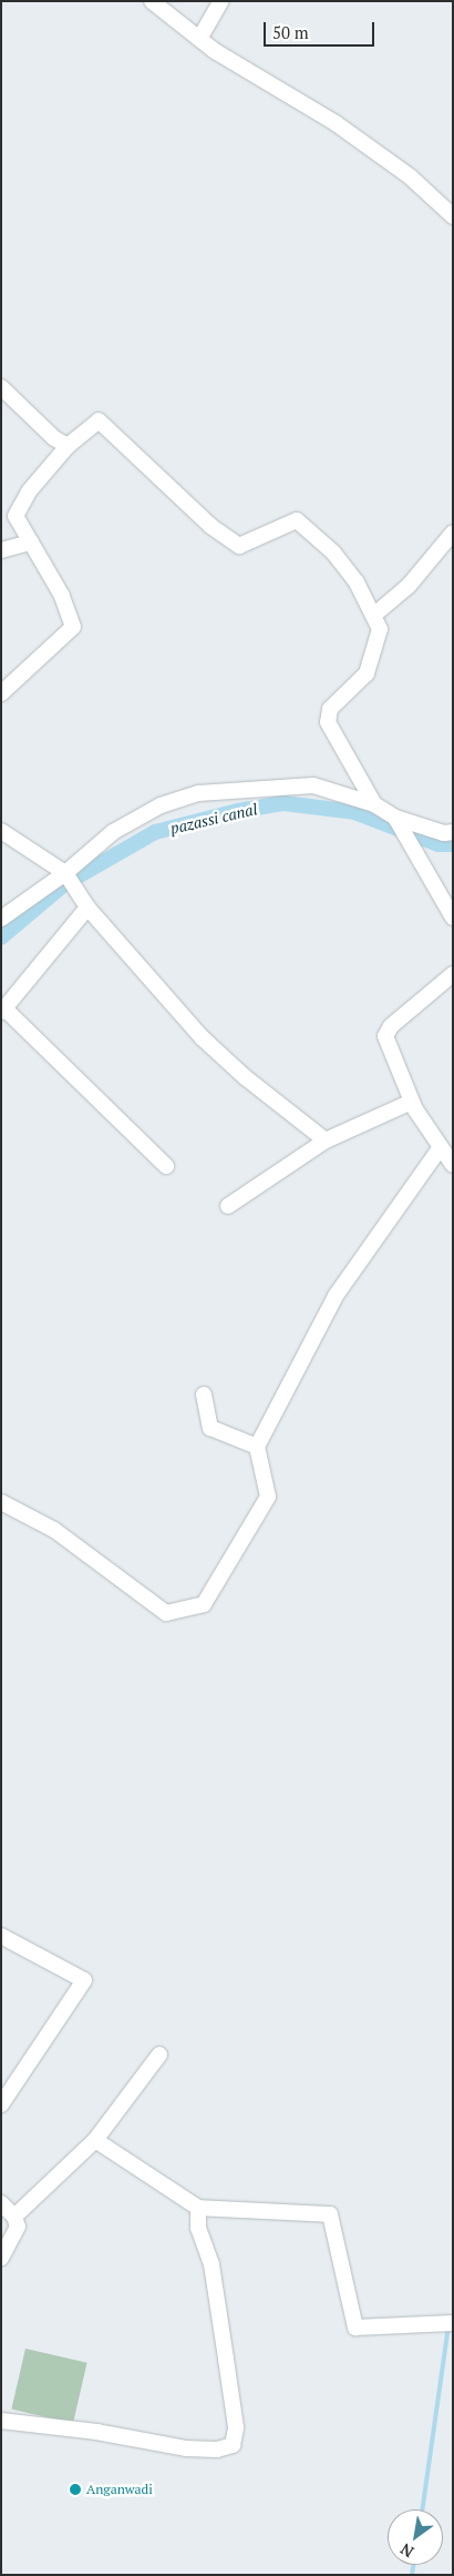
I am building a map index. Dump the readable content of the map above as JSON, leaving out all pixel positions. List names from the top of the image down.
{
  "water": ["pazassi canal"],
  "places": ["Anganwadi"],
  "scale_bar": "50 m",
  "north": "bottom left"
}
